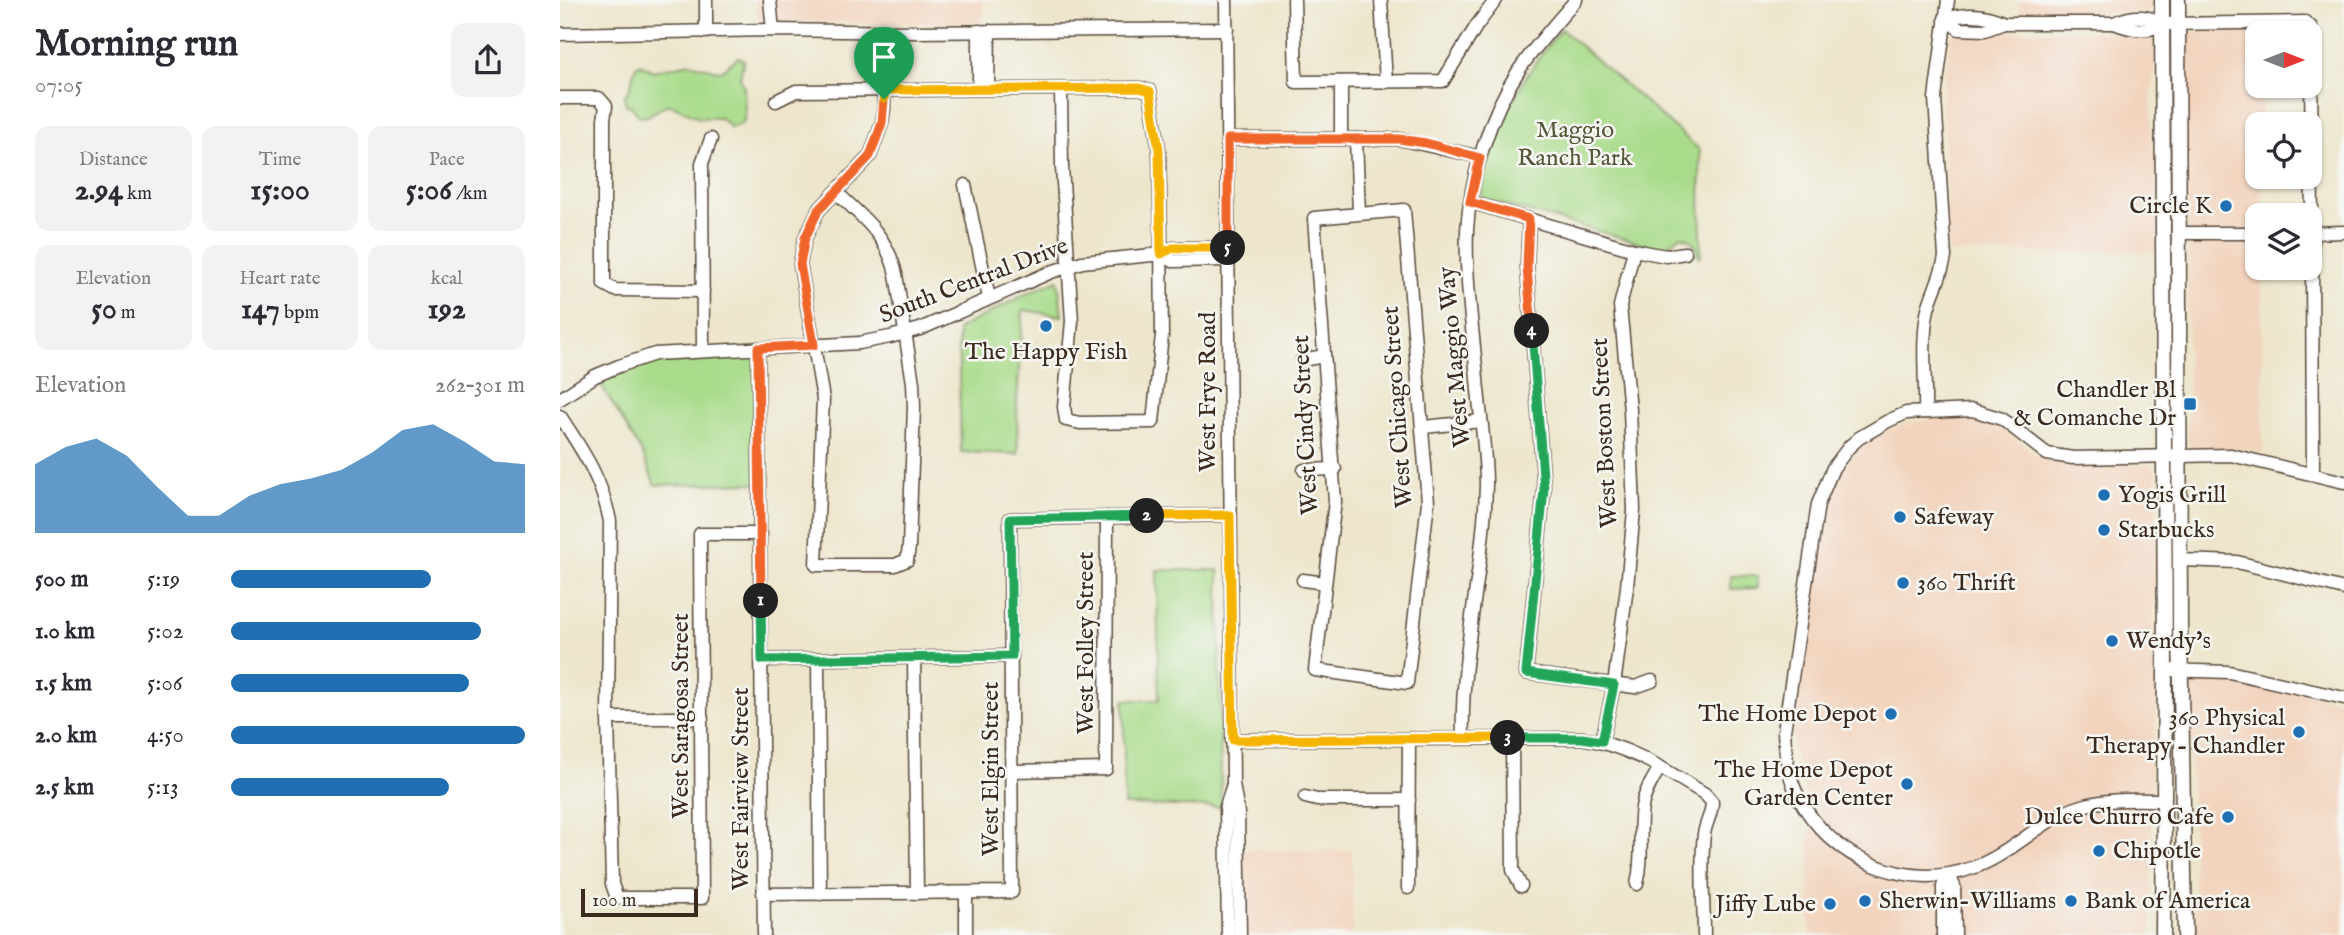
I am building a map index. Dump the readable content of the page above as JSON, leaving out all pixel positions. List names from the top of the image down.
{
  "streets": {
    "street": [
      "South Central Drive",
      "West Maggio Way",
      "West Frye Road",
      "West Chicago Street",
      "West Cindy Street",
      "West Boston Street",
      "West Folley Street",
      "West Saragosa Street",
      "West Elgin Street",
      "West Fairview Street"
    ]
  },
  "crossings": [
    ["South Central Drive", "West Frye Road"],
    ["South Central Drive", "West Fairview Street"],
    ["West Chicago Street", "West Cindy Street"],
    ["West Folley Street", "West Elgin Street"],
    ["West Saragosa Street", "West Fairview Street"]
  ],
  "parks": ["Maggio Ranch Park"],
  "places": {
    "other": [
      "Circle K",
      "The Happy Fish",
      "Yogis Grill",
      "Safeway",
      "Starbucks",
      "360 Thrift",
      "Wendy's",
      "The Home Depot",
      "360 Physical Therapy - Chandler",
      "The Home Depot Garden Center",
      "Dulce Churro Cafe",
      "Chipotle",
      "Sherwin-Williams",
      "Bank of America",
      "Jiffy Lube"
    ],
    "transit": ["Chandler Bl & Comanche Dr"]
  },
  "scale_bar": "100 m",
  "north": "right",
  "page": {
    "heading": ["Morning run", "07:05"],
    "stats": [
      ["Distance", "2.94 km"],
      ["Time", "15:00"],
      ["Pace", "5:06 /km"],
      ["Elevation", "50 m"],
      ["Heart rate", "147 bpm"],
      ["kcal", "192"]
    ],
    "pins": [
      "5",
      "4",
      "2",
      "1",
      "3"
    ],
    "chart": ["Elevation", "262–301 m"],
    "list": [
      {
        "name": "500 m",
        "note": "5:19"
      },
      {
        "name": "1.0 km",
        "note": "5:02"
      },
      {
        "name": "1.5 km",
        "note": "5:06"
      },
      {
        "name": "2.0 km",
        "note": "4:50"
      },
      {
        "name": "2.5 km",
        "note": "5:13"
      }
    ],
    "scale": "100 m"
  }
}
